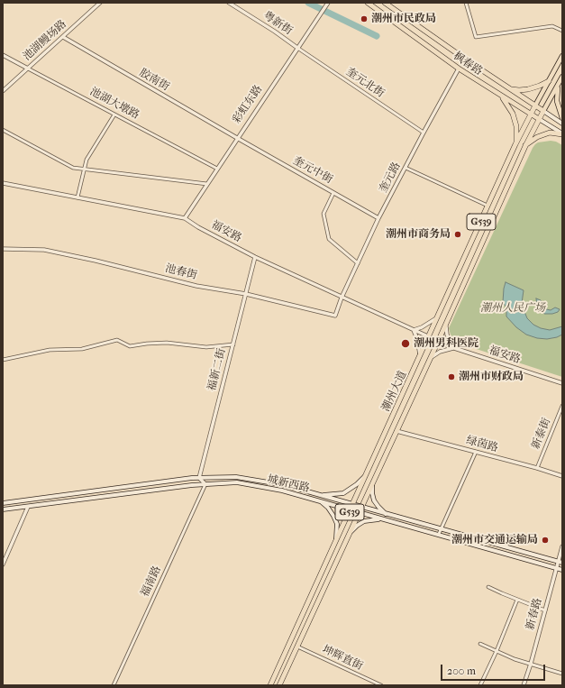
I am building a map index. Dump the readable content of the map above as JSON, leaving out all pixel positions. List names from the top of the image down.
{
  "streets": {
    "highway": ["枫春路", "G539", "潮州大道"],
    "main road": ["城新西路"],
    "street": [
      "粤新街",
      "池湖鳗场路",
      "胶南街",
      "奎元北街",
      "池湖大墩路",
      "彩虹东路",
      "奎元中街",
      "奎元路",
      "福安路",
      "池春街",
      "福新二街",
      "新泰街",
      "绿茵路",
      "福南路",
      "新春路",
      "坤辉直街"
    ]
  },
  "crossings": [
    ["粤新街", "奎元北街"],
    ["粤新街", "彩虹东路"],
    ["池湖鳗场路", "胶南街"],
    ["池湖鳗场路", "池湖大墩路"],
    ["枫春路", "奎元路"],
    ["枫春路", "潮州大道"],
    ["胶南街", "彩虹东路"],
    ["胶南街", "奎元中街"],
    ["奎元北街", "彩虹东路"],
    ["奎元北街", "奎元路"],
    ["池湖大墩路", "彩虹东路"],
    ["彩虹东路", "奎元中街"],
    ["彩虹东路", "福安路"],
    ["奎元中街", "奎元路"],
    ["奎元路", "福安路"],
    ["奎元路", "池春街"],
    ["福安路", "池春街"],
    ["福安路", "福新二街"],
    ["福安路", "潮州大道"],
    ["池春街", "福新二街"],
    ["福新二街", "城新西路"],
    ["潮州大道", "绿茵路"],
    ["潮州大道", "城新西路"],
    ["潮州大道", "坤辉直街"],
    ["新泰街", "绿茵路"],
    ["城新西路", "福南路"],
    ["城新西路", "新春路"]
  ],
  "parks": ["潮州人民广场"],
  "places": [
    "潮州市民政局",
    "潮州市商务局",
    "潮州男科医院",
    "潮州市财政局",
    "潮州市交通运输局"
  ],
  "scale_bar": "200 m"
}
